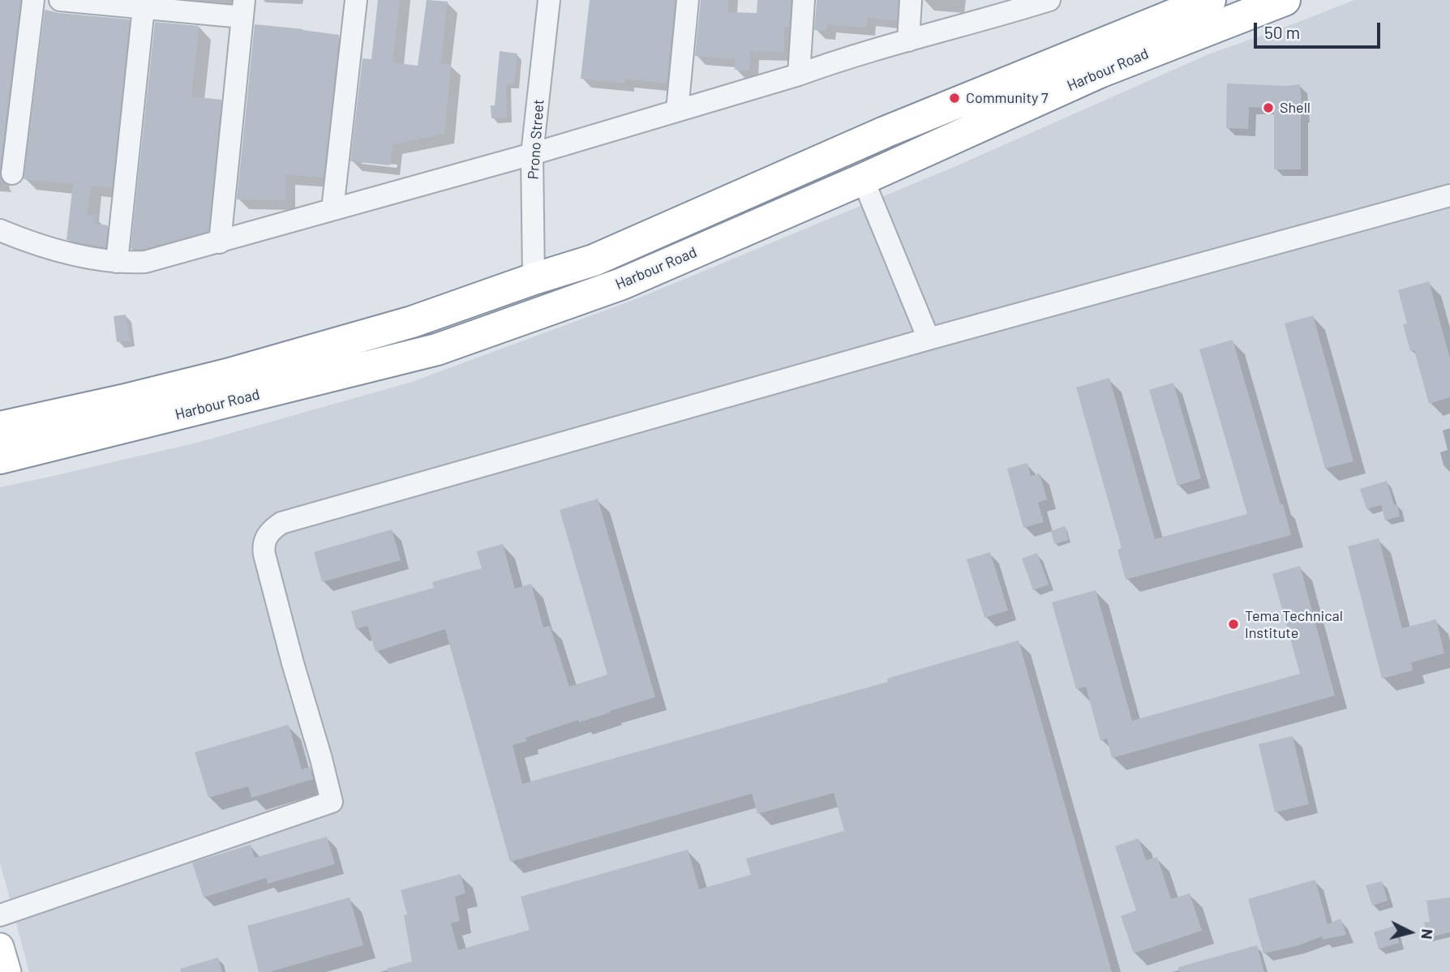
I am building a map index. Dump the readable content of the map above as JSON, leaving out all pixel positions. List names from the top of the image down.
{
  "streets": {
    "highway": ["Harbour Road"],
    "street": ["Prono Street"]
  },
  "crossings": [
    ["Harbour Road", "Prono Street"]
  ],
  "places": ["Community 7", "Shell", "Tema Technical Institute"],
  "scale_bar": "50 m",
  "north": "right"
}
